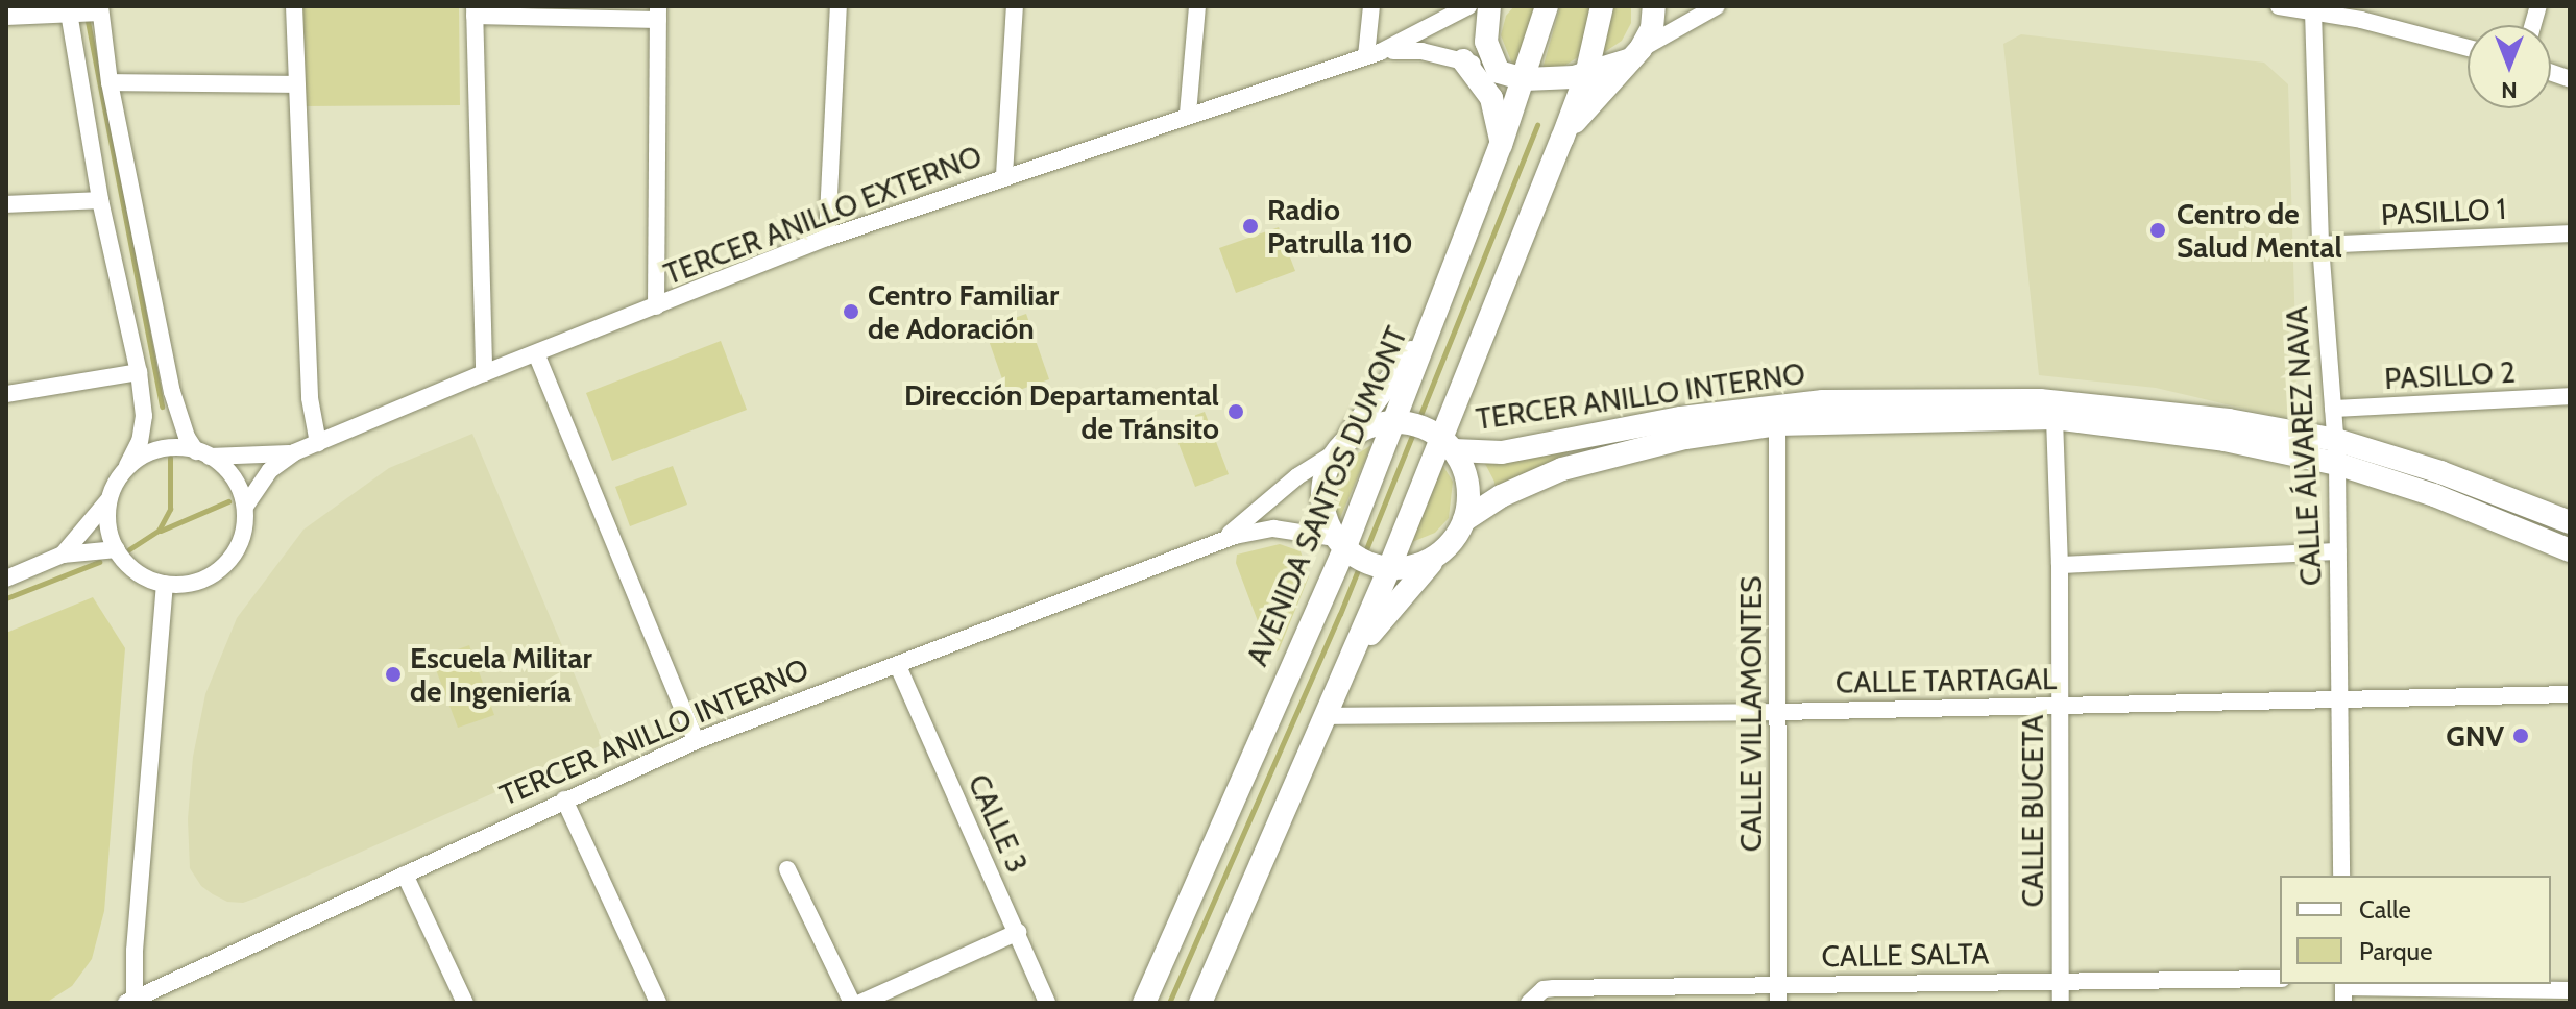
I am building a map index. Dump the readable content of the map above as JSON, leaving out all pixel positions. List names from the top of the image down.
{
  "streets": {
    "main road": ["TERCER ANILLO INTERNO", "AVENIDA SANTOS DUMONT"],
    "street": [
      "PASILLO 1",
      "TERCER ANILLO EXTERNO",
      "PASILLO 2",
      "CALLE ÁLVAREZ NAVA",
      "CALLE TARTAGAL",
      "CALLE VILLAMONTES",
      "CALLE BUCETA",
      "CALLE 3",
      "CALLE SALTA"
    ]
  },
  "crossings": [
    ["PASILLO 1", "CALLE ÁLVAREZ NAVA"],
    ["PASILLO 2", "CALLE ÁLVAREZ NAVA"],
    ["TERCER ANILLO INTERNO", "CALLE ÁLVAREZ NAVA"],
    ["TERCER ANILLO INTERNO", "AVENIDA SANTOS DUMONT"],
    ["TERCER ANILLO INTERNO", "CALLE VILLAMONTES"],
    ["TERCER ANILLO INTERNO", "CALLE BUCETA"],
    ["TERCER ANILLO INTERNO", "CALLE 3"],
    ["CALLE ÁLVAREZ NAVA", "CALLE TARTAGAL"],
    ["CALLE TARTAGAL", "CALLE VILLAMONTES"],
    ["CALLE TARTAGAL", "CALLE BUCETA"],
    ["CALLE VILLAMONTES", "CALLE SALTA"],
    ["CALLE BUCETA", "CALLE SALTA"]
  ],
  "places": [
    "Radio Patrulla 110",
    "Centro de Salud Mental",
    "Centro Familiar de Adoración",
    "Dirección Departamental de Tránsito",
    "Escuela Militar de Ingeniería",
    "GNV"
  ],
  "legend": ["Calle", "Parque"],
  "north": "bottom"
}
